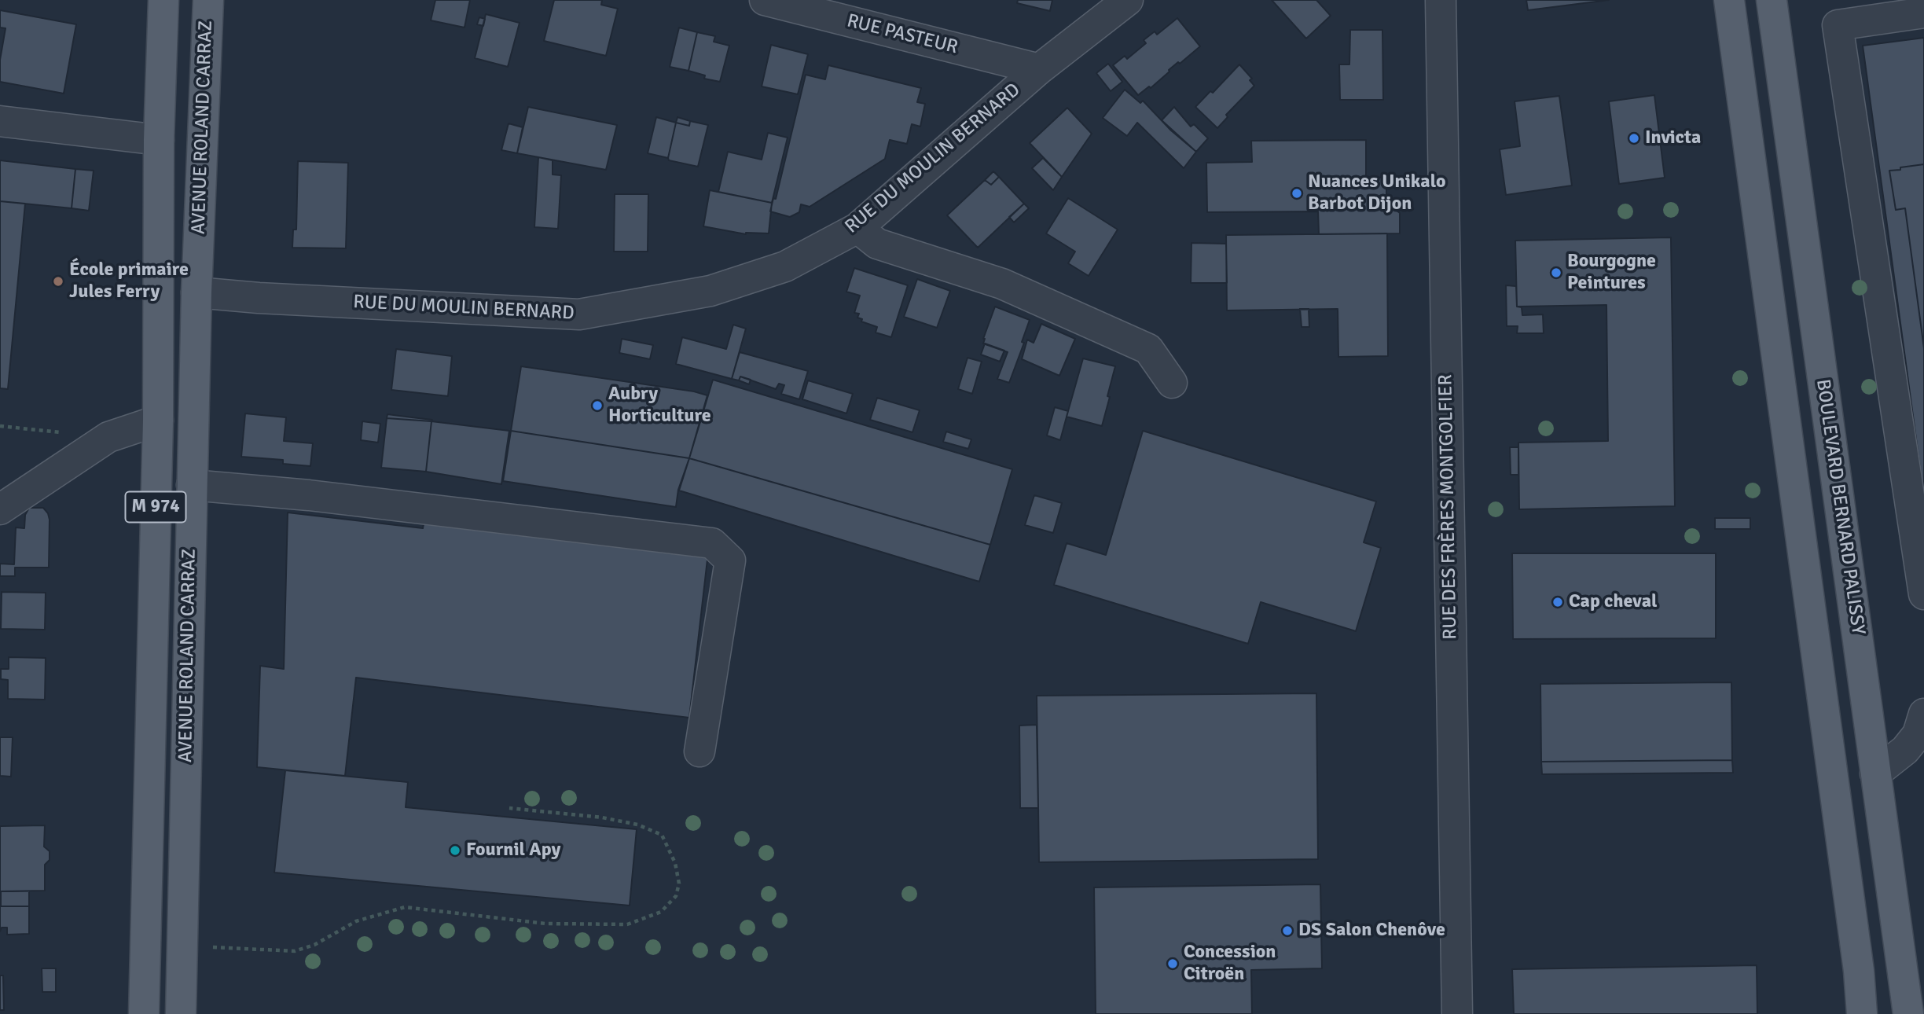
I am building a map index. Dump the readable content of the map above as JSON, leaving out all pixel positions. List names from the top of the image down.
{
  "streets": {
    "main road": ["AVENUE ROLAND CARRAZ", "M 974", "BOULEVARD BERNARD PALISSY"],
    "street": ["RUE PASTEUR", "RUE DU MOULIN BERNARD", "RUE DES FRÈRES MONTGOLFIER"]
  },
  "crossings": [
    ["RUE PASTEUR", "RUE DU MOULIN BERNARD"],
    ["AVENUE ROLAND CARRAZ", "RUE DU MOULIN BERNARD"]
  ],
  "places": [
    "Invicta",
    "Nuances Unikalo Barbot Dijon",
    "Bourgogne Peintures",
    "École primaire Jules Ferry",
    "Aubry Horticulture",
    "Cap cheval",
    "Fournil Apy",
    "DS Salon Chenôve",
    "Concession Citroën"
  ]
}
